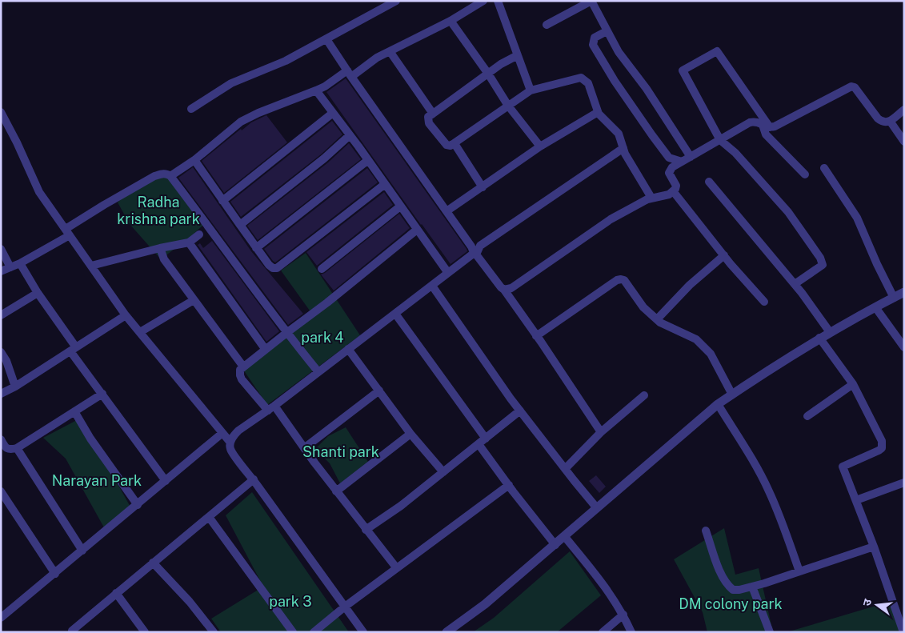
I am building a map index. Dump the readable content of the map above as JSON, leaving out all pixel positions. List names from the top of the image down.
{
  "parks": [
    "Radha krishna park",
    "park 4",
    "Shanti park",
    "Narayan Park",
    "park 3",
    "DM colony park"
  ],
  "north": "left"
}
